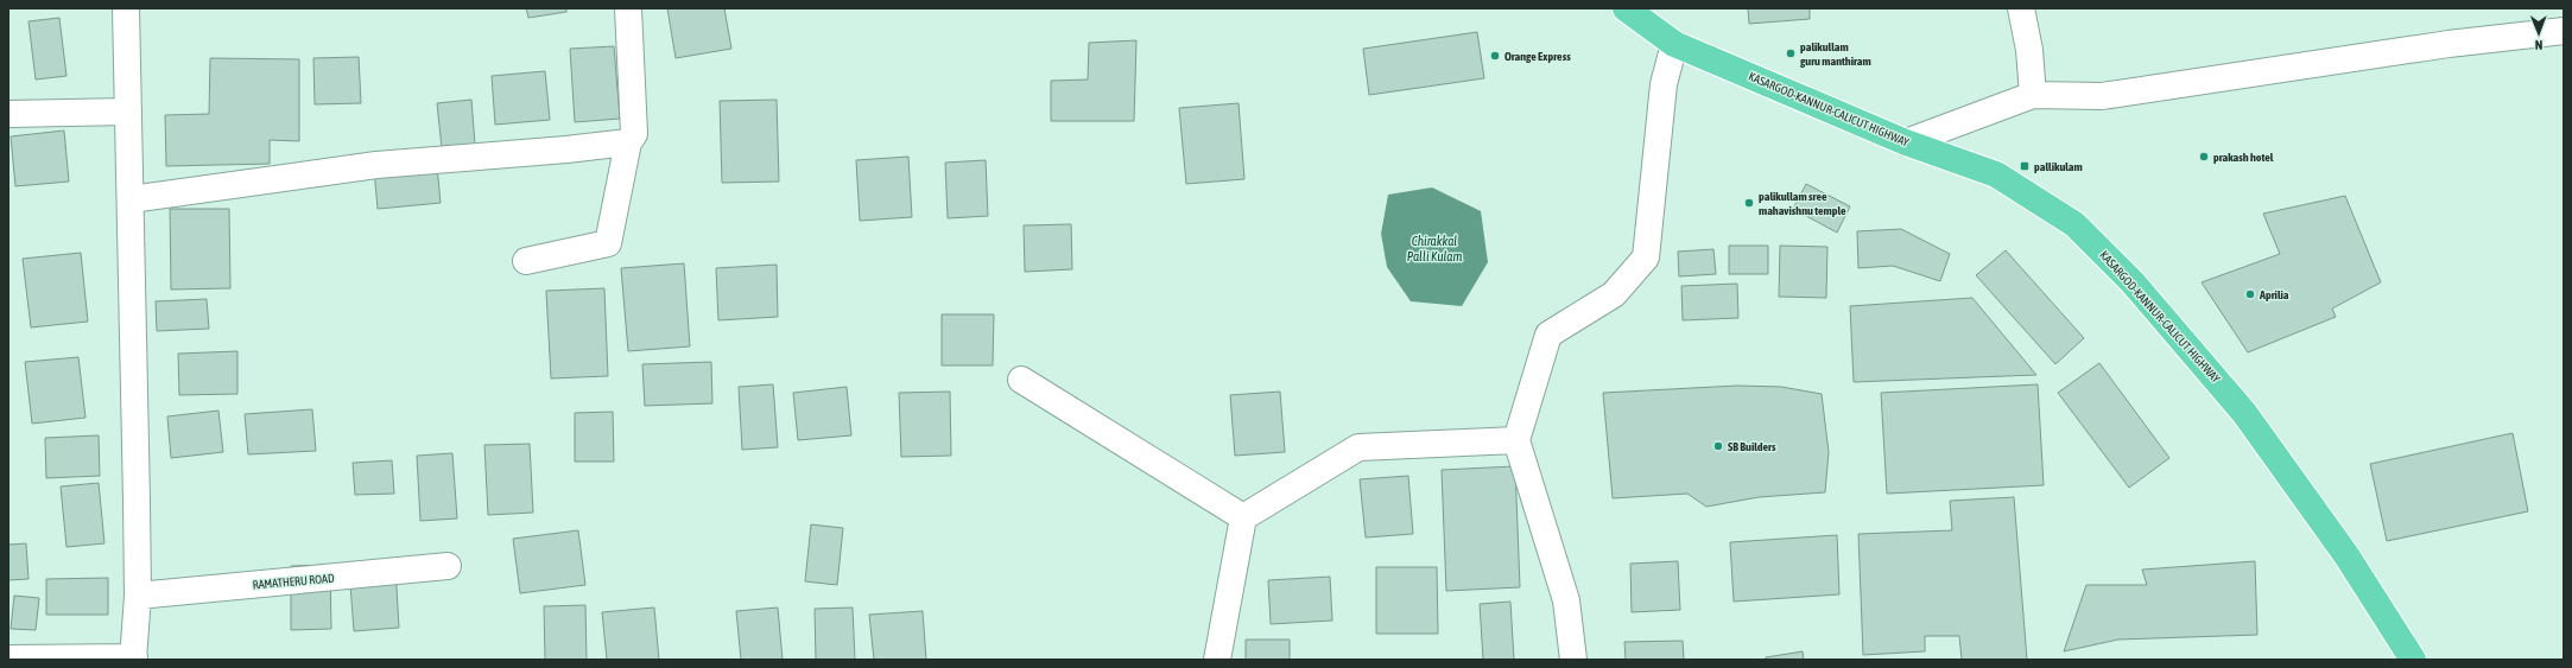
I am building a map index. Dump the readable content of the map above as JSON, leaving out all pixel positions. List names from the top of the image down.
{
  "streets": {
    "highway": ["KASARGOD-KANNUR-CALICUT HIGHWAY"],
    "street": ["RAMATHERU ROAD"]
  },
  "water": ["Chirakkal Palli Kulam"],
  "places": {
    "other": [
      "palikullam guru manthiram",
      "Orange Express",
      "prakash hotel",
      "palikullam sree mahavishnu temple",
      "Aprilia",
      "SB Builders"
    ],
    "transit": ["pallikulam"]
  },
  "north": "bottom"
}
